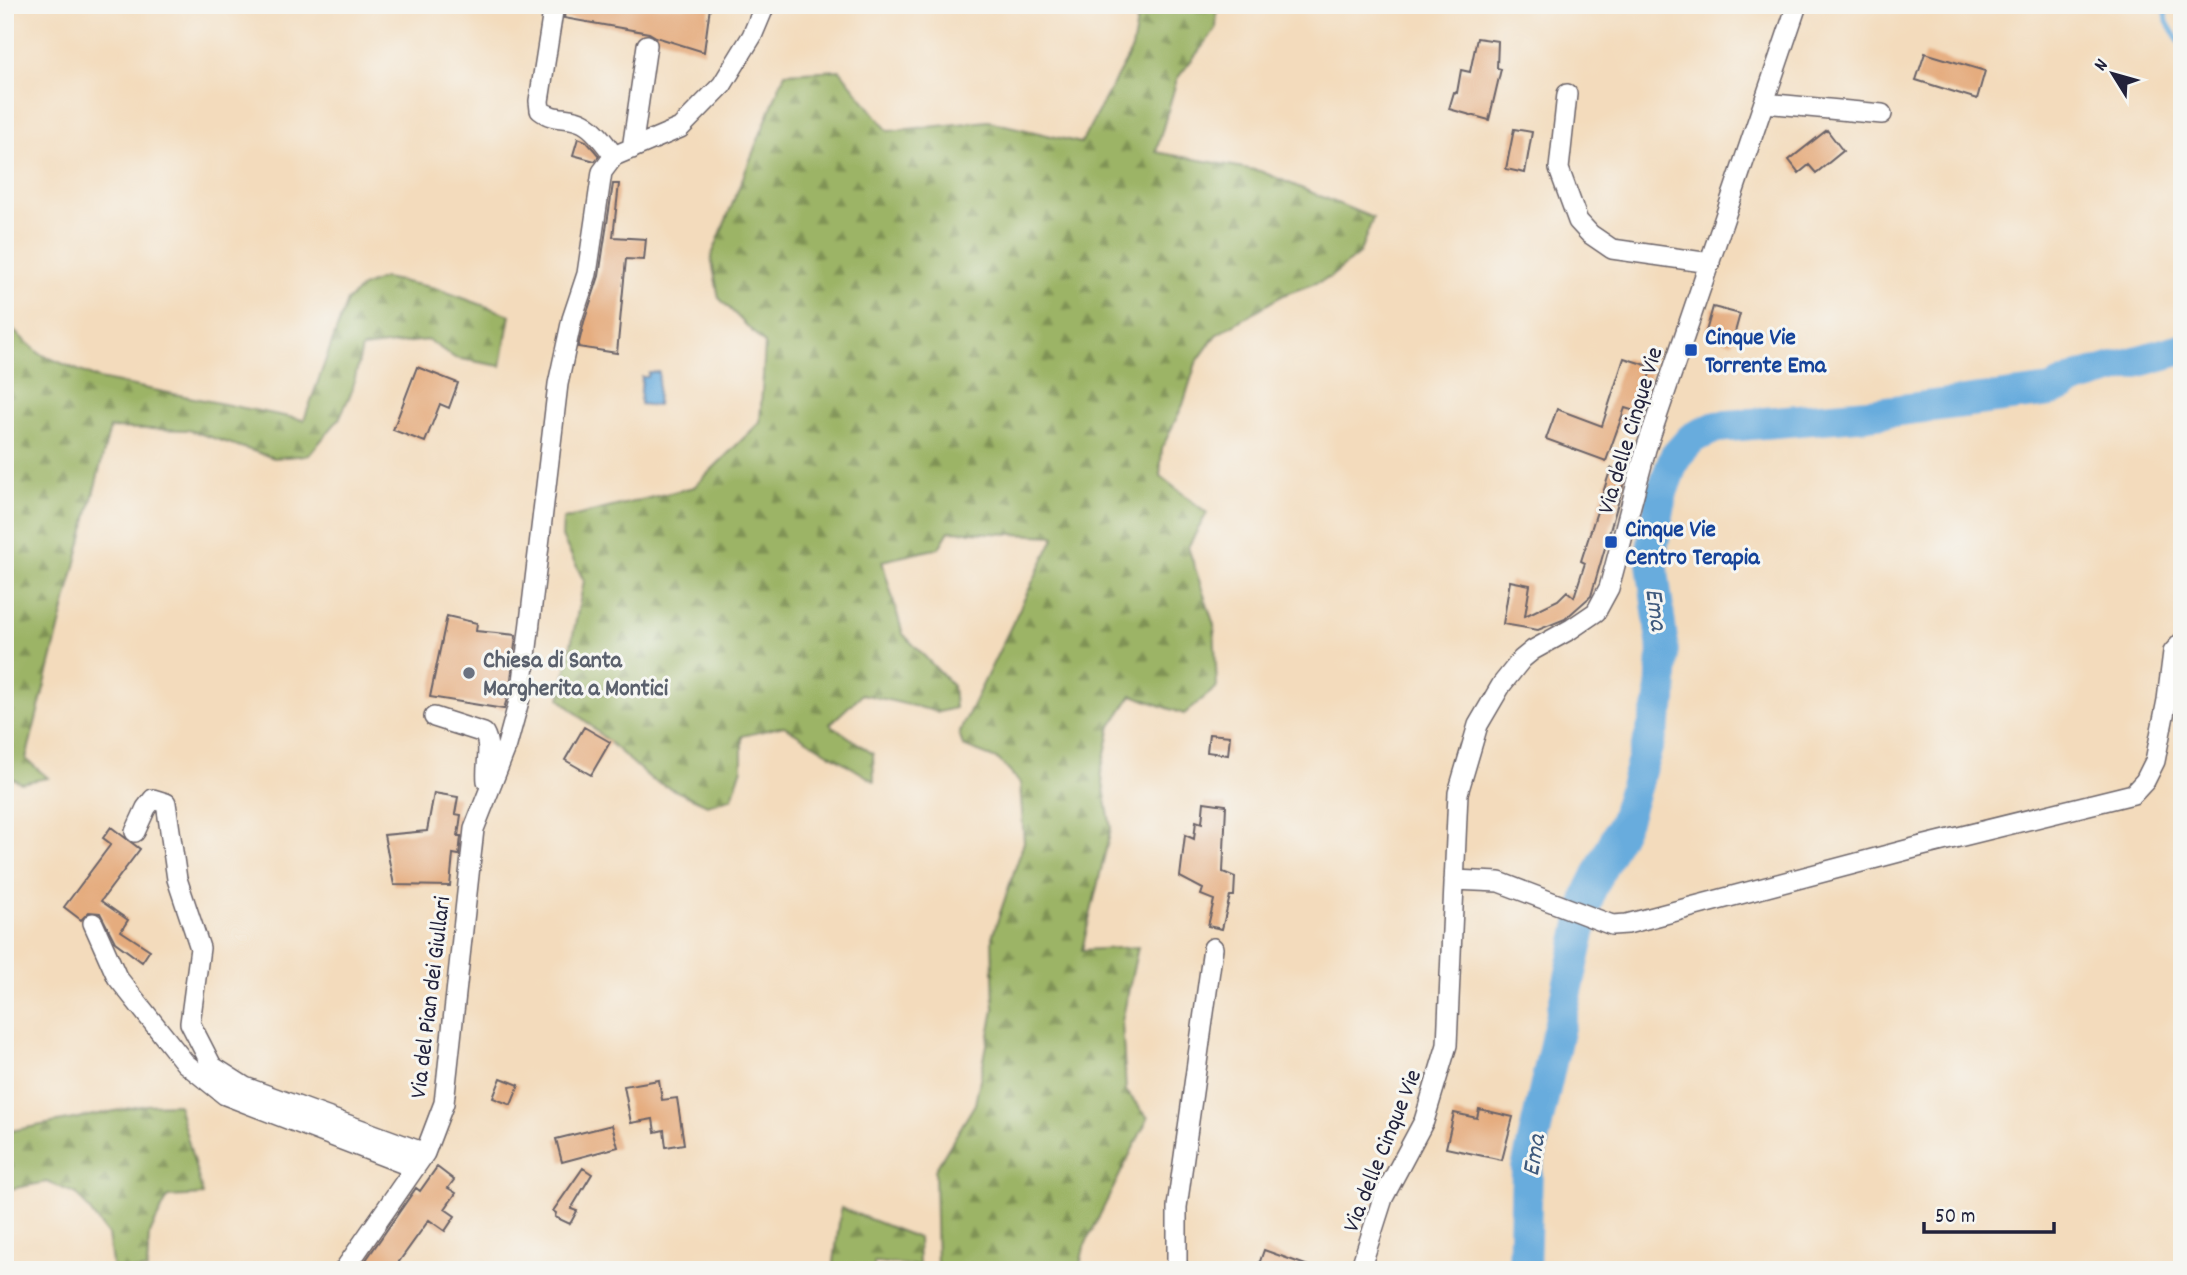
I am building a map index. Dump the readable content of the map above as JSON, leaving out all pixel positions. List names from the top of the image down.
{
  "streets": {
    "street": ["Via delle Cinque Vie", "Via del Pian dei Giullari"]
  },
  "water": ["Ema"],
  "places": {
    "transit": ["Cinque Vie Torrente Ema", "Cinque Vie Centro Terapia"],
    "other": ["Chiesa di Santa Margherita a Montici"]
  },
  "scale_bar": "50 m",
  "north": "top left"
}
